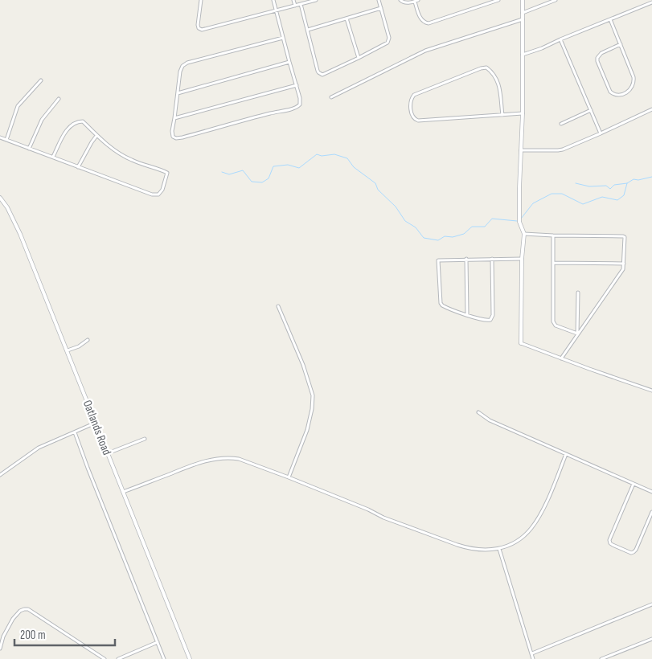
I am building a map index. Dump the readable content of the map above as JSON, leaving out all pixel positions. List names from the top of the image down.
{
  "streets": {
    "street": ["Oatlands Road"]
  },
  "scale_bar": "200 m"
}
